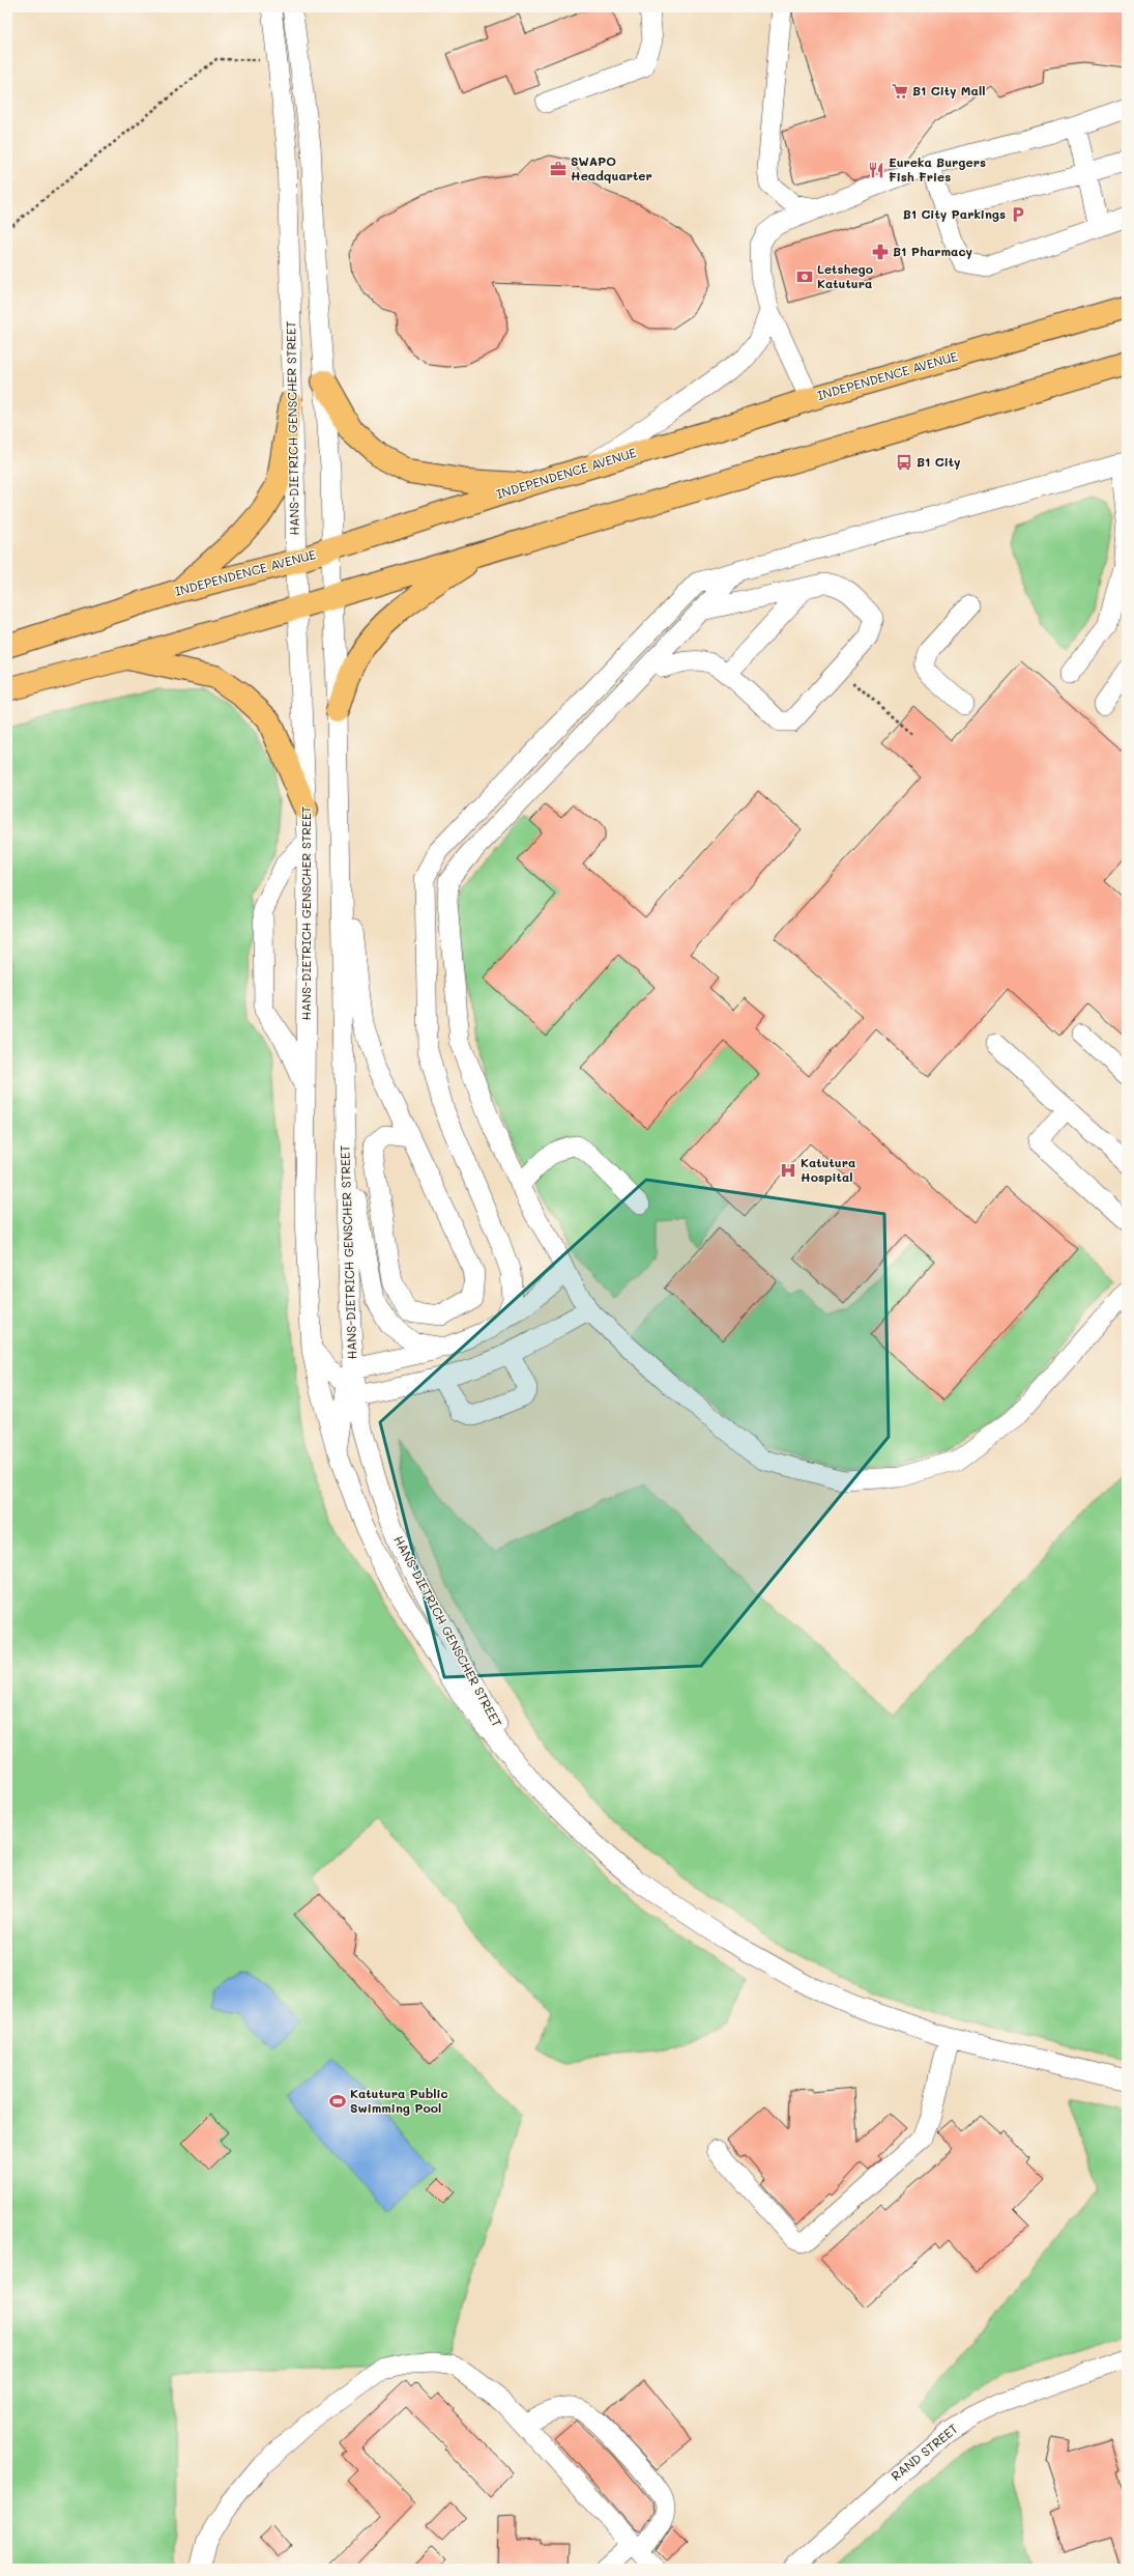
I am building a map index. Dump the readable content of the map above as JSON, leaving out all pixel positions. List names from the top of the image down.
{
  "streets": {
    "main road": ["INDEPENDENCE AVENUE"],
    "street": ["HANS-DIETRICH GENSCHER STREET", "RAND STREET"]
  },
  "crossings": [
    ["INDEPENDENCE AVENUE", "HANS-DIETRICH GENSCHER STREET"]
  ],
  "places": {
    "supermarket": ["B1 City Mall"],
    "office": ["SWAPO Headquarter"],
    "restaurant": ["Eureka Burgers Fish Fries"],
    "parking": ["B1 City Parkings"],
    "pharmacy": ["B1 Pharmacy"],
    "bank": ["Letshego Katutura"],
    "bus stop": ["B1 City"],
    "hospital": ["Katutura Hospital"],
    "sports": ["Katutura Public Swimming Pool"]
  }
}
